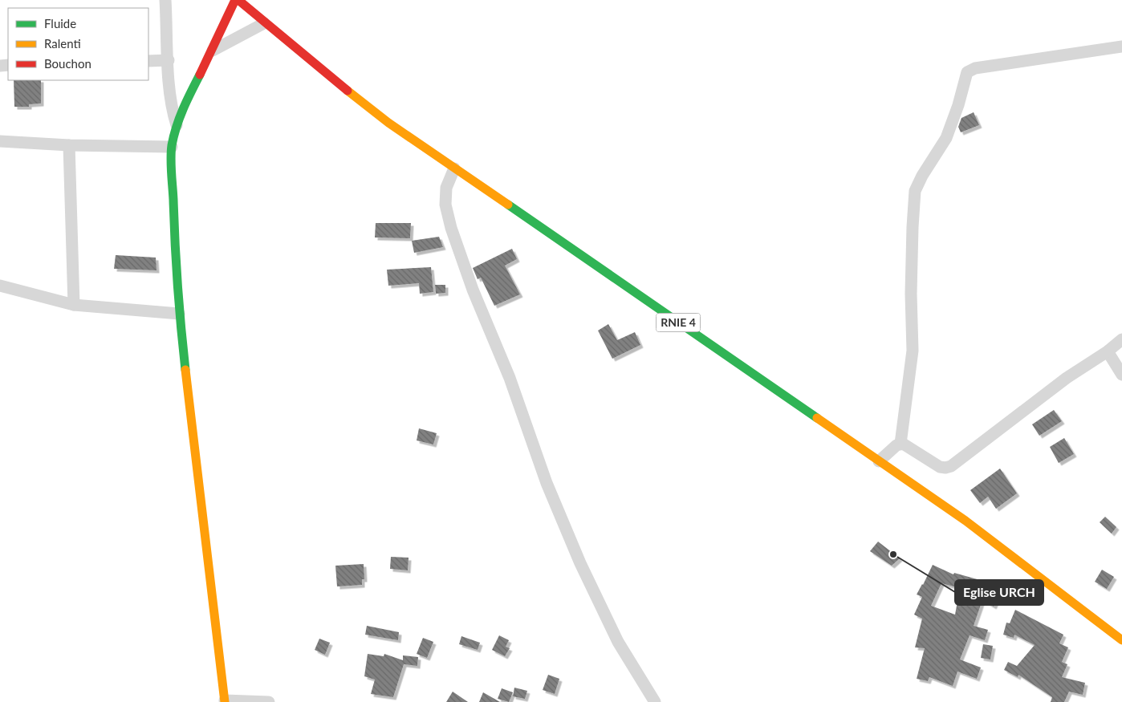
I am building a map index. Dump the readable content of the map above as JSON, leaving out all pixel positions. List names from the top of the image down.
{
  "streets": {
    "main road": ["RNIE 4"]
  },
  "places": ["Eglise URCH"],
  "legend": ["Fluide", "Ralenti", "Bouchon"]
}
